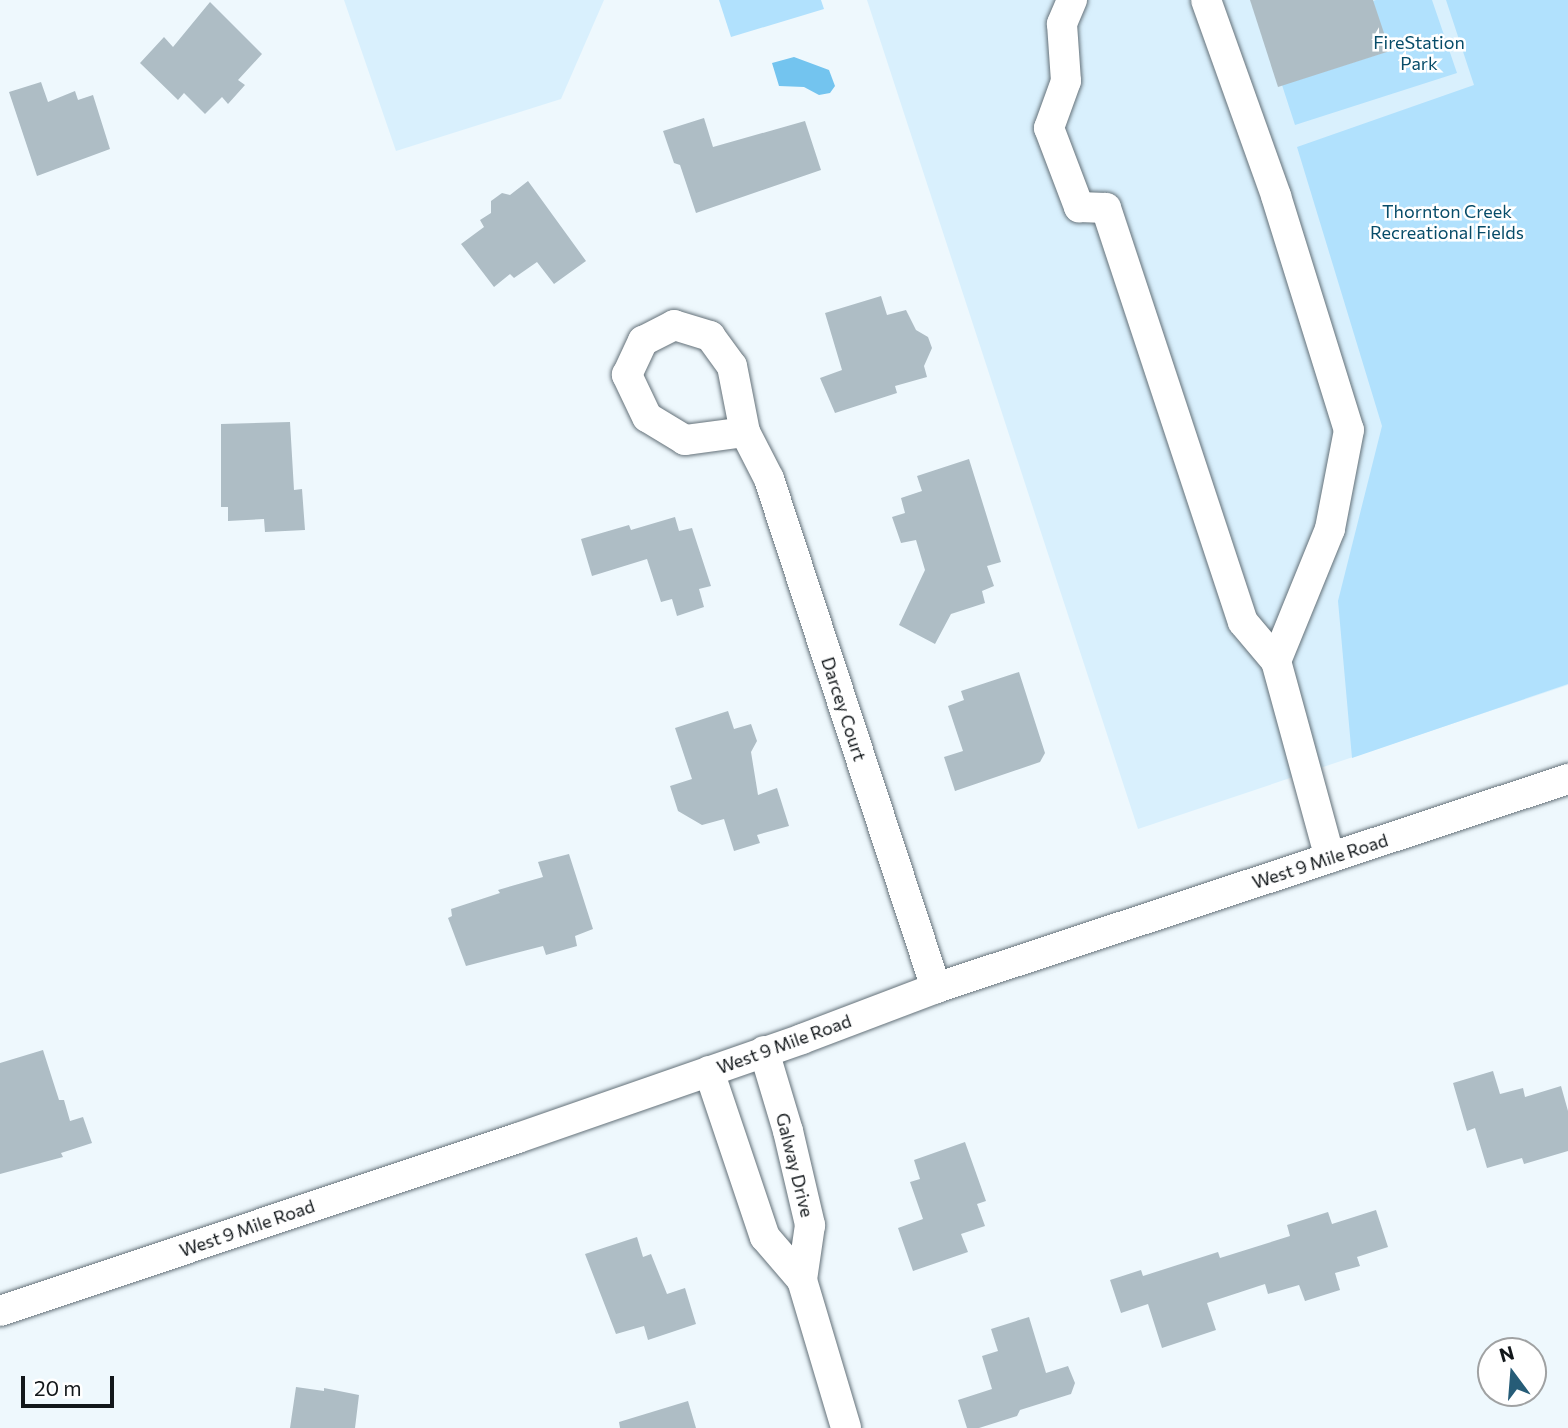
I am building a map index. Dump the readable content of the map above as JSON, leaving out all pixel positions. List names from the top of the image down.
{
  "streets": {
    "street": ["Darcey Court", "West 9 Mile Road", "Galway Drive"]
  },
  "crossings": [
    ["Darcey Court", "West 9 Mile Road"],
    ["West 9 Mile Road", "Galway Drive"]
  ],
  "parks": ["FireStation Park", "Thornton Creek Recreational Fields"],
  "scale_bar": "20 m",
  "north": "top"
}
